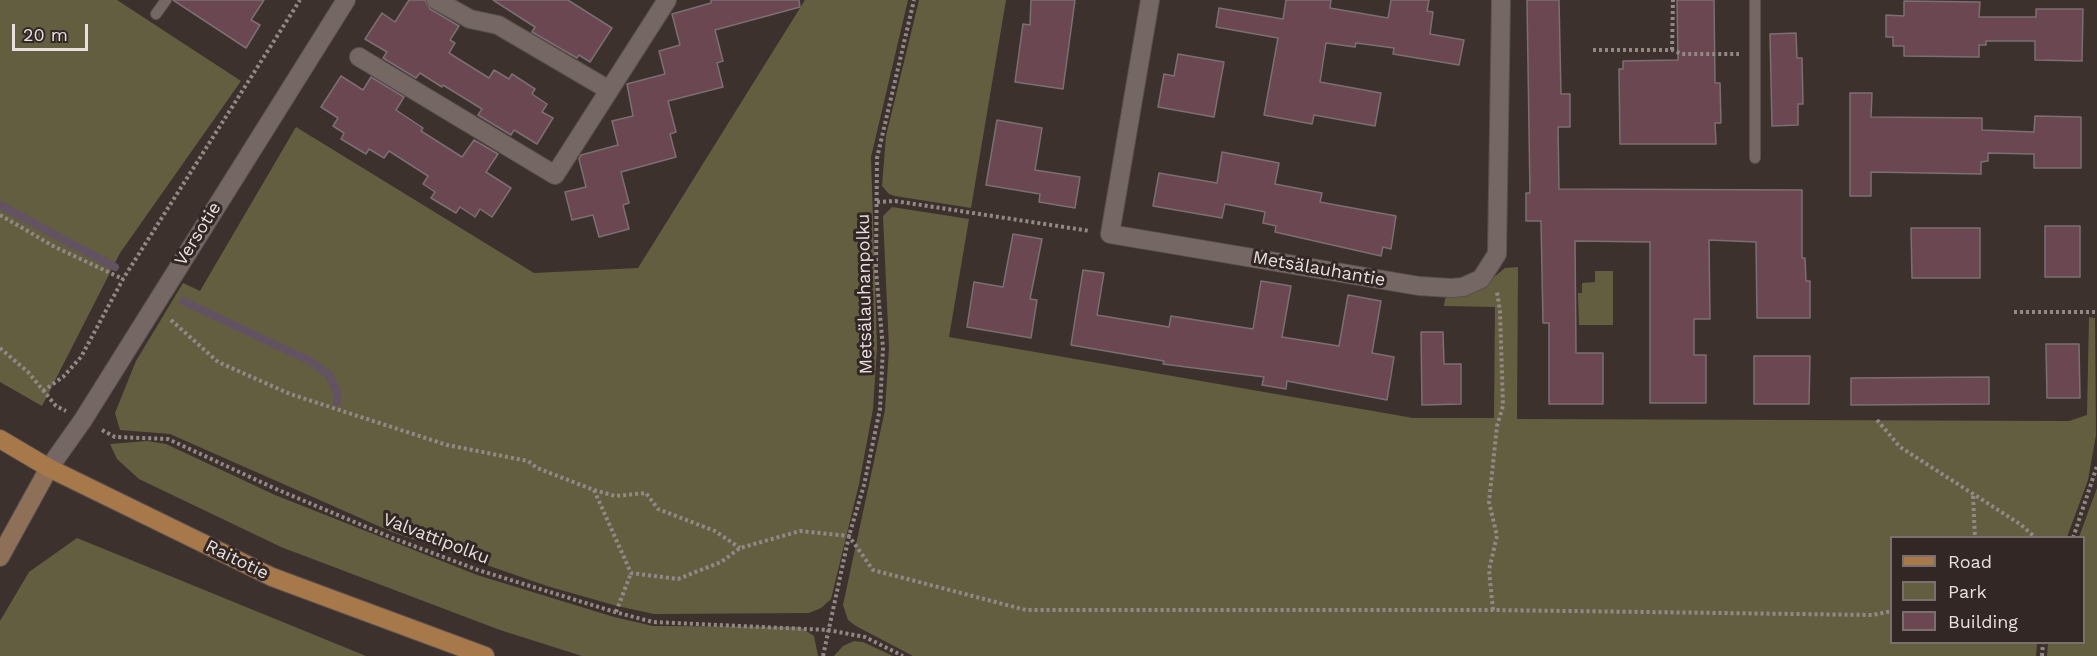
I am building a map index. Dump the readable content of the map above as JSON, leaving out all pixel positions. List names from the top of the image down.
{
  "streets": {
    "main road": ["Raitotie"],
    "street": ["Versotie", "Metsälauhantie"],
    "path": ["Metsälauhanpolku", "Valvattipolku"]
  },
  "crossings": [
    ["Versotie", "Valvattipolku"],
    ["Versotie", "Raitotie"],
    ["Metsälauhanpolku", "Valvattipolku"]
  ],
  "legend": ["Road", "Park", "Building"],
  "scale_bar": "20 m"
}
